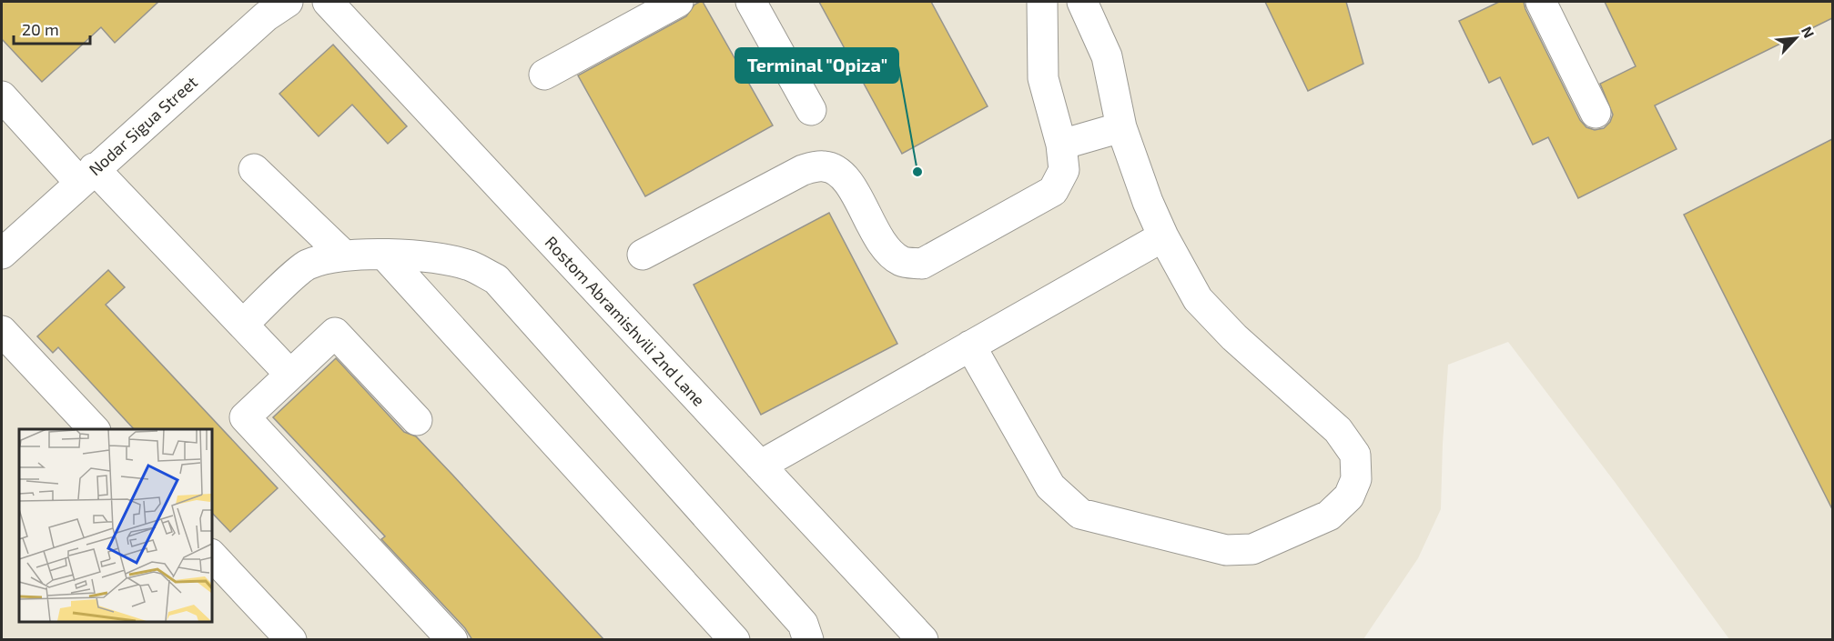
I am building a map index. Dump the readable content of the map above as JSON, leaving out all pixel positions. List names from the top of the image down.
{
  "streets": {
    "street": ["Nodar Sigua Street", "Rostom Abramishvili 2nd Lane"]
  },
  "places": ["Terminal \"Opiza\""],
  "scale_bar": "20 m",
  "north": "top right"
}
